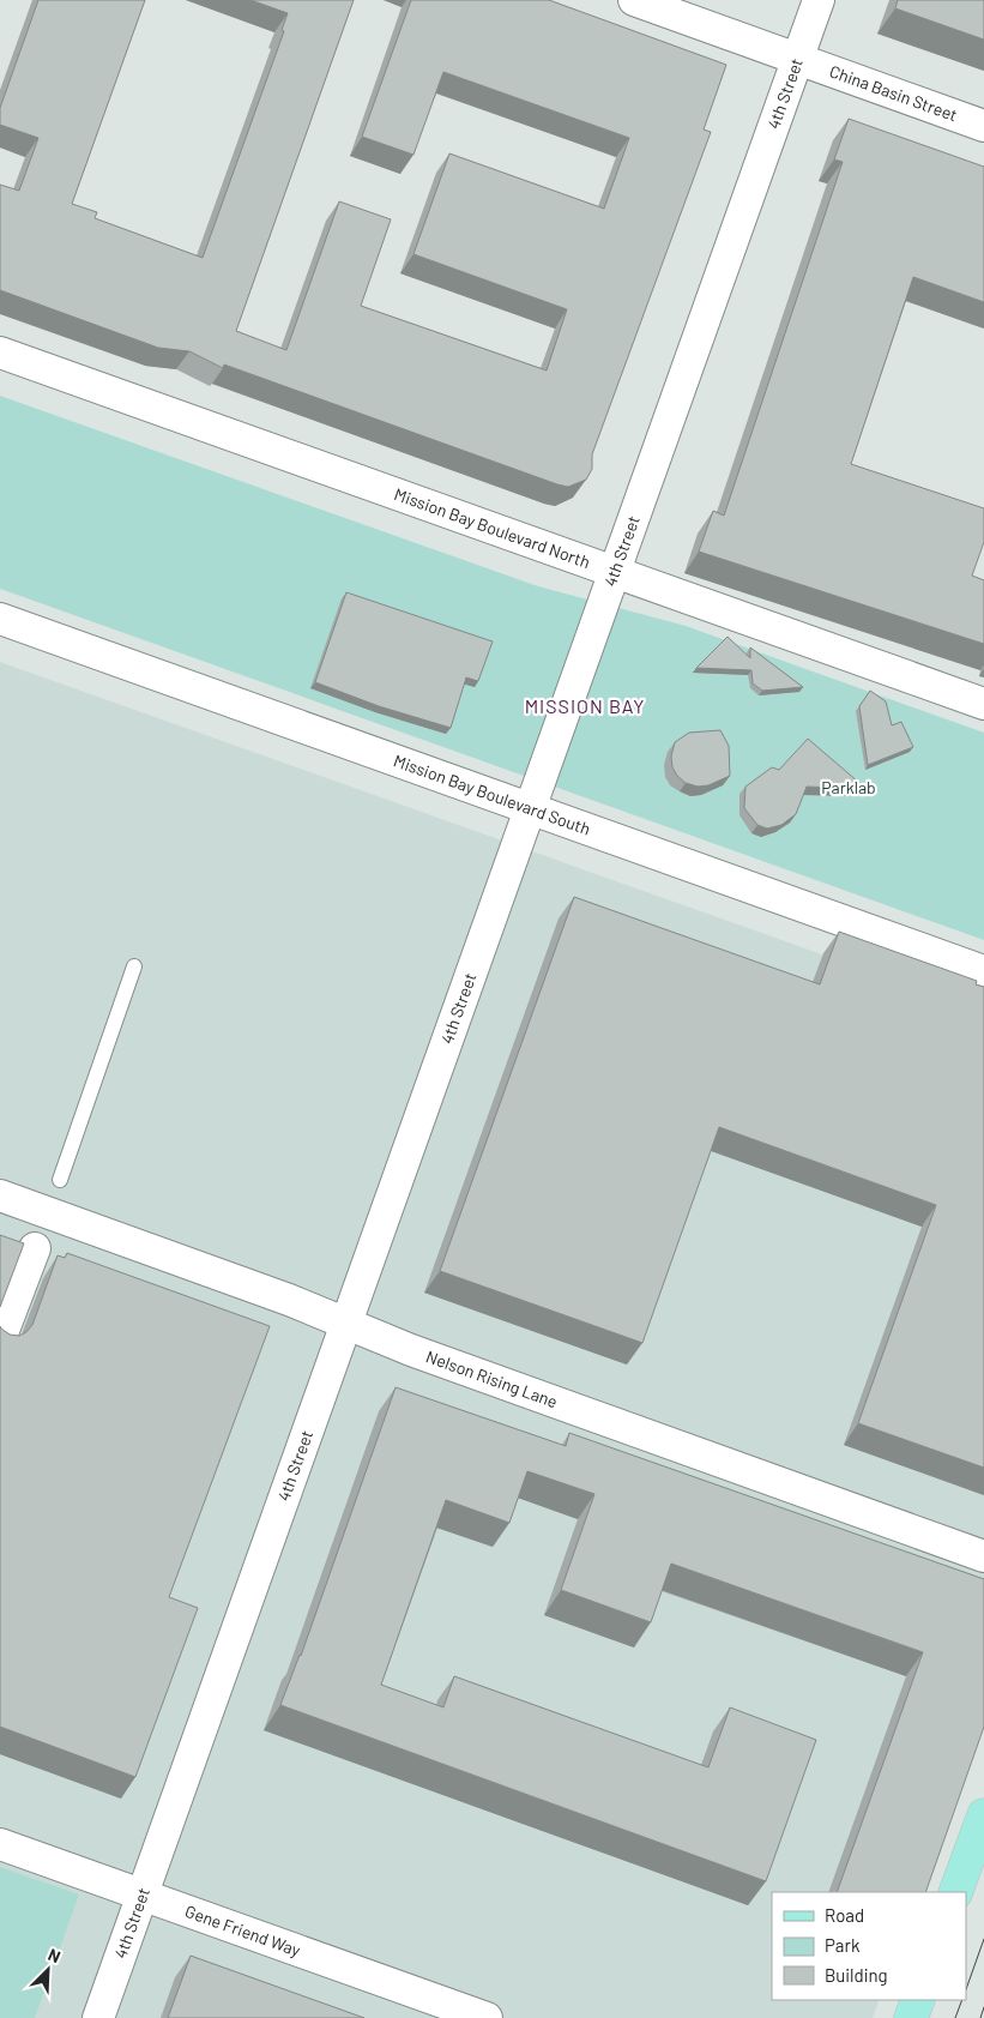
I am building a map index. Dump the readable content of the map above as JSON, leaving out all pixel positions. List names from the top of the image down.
{
  "streets": {
    "street": [
      "China Basin Street",
      "4th Street",
      "Mission Bay Boulevard North",
      "Mission Bay Boulevard South",
      "Nelson Rising Lane",
      "Gene Friend Way"
    ]
  },
  "crossings": [
    ["China Basin Street", "4th Street"],
    ["4th Street", "Mission Bay Boulevard North"],
    ["4th Street", "Mission Bay Boulevard South"],
    ["4th Street", "Nelson Rising Lane"],
    ["4th Street", "Gene Friend Way"]
  ],
  "districts": ["MISSION BAY"],
  "parks": ["Parklab"],
  "legend": ["Road", "Park", "Building"],
  "north": "top right"
}
